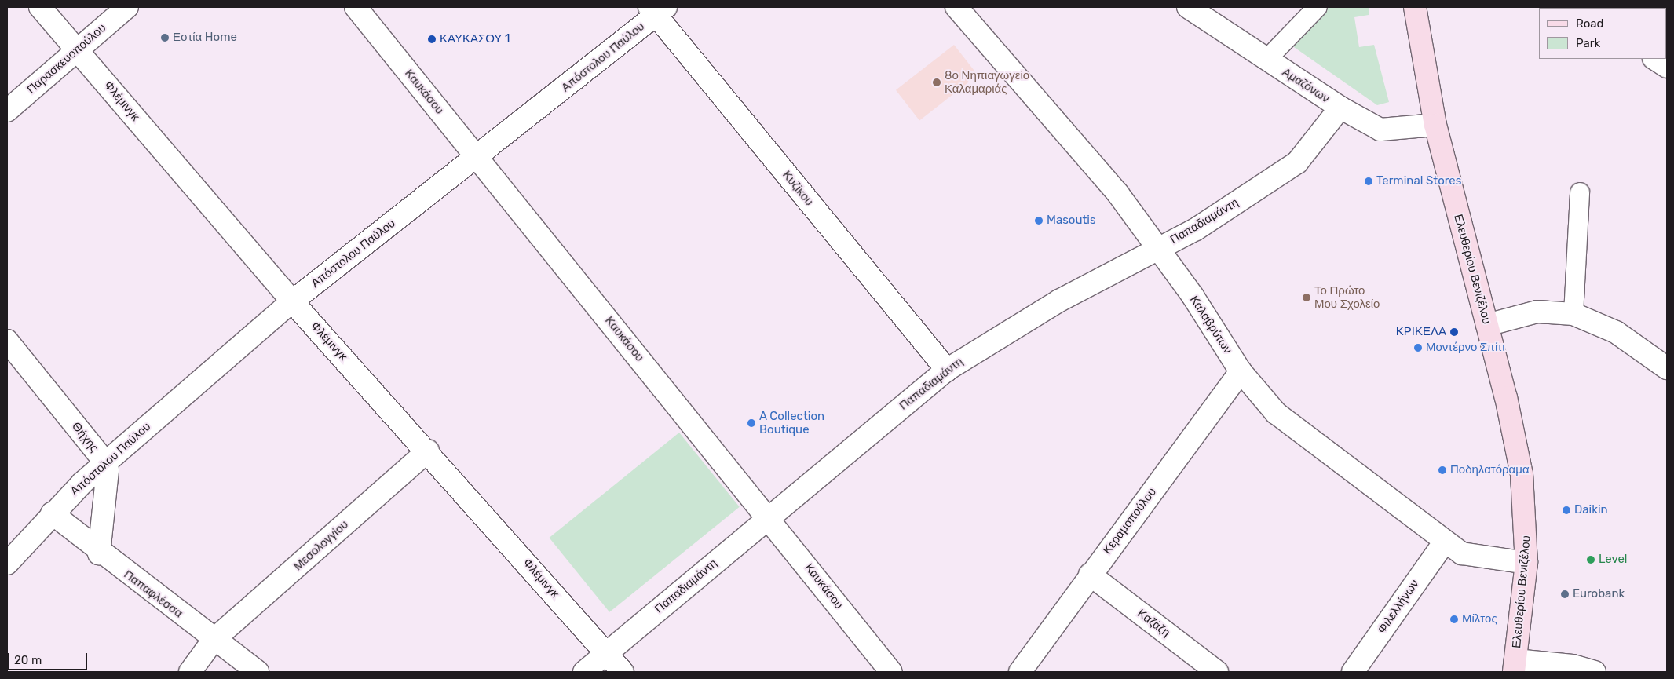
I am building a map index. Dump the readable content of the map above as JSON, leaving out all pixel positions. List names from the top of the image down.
{
  "streets": {
    "main road": ["Ελευθερίου Βενιζέλου"],
    "street": [
      "Απόστολου Παύλου",
      "Παρασκευοπούλου",
      "Αμαζόνων",
      "Καυκάσου",
      "Φλέμινγκ",
      "Κυζίκου",
      "Παπαδιαμάντη",
      "Καλαβρύτων",
      "Θήχης",
      "Κεραμοπούλου",
      "Μεσολογγίου",
      "Παπαφλέσσα",
      "Φιλελλήνων",
      "Καζάζη"
    ]
  },
  "crossings": [
    ["Απόστολου Παύλου", "Καυκάσου"],
    ["Απόστολου Παύλου", "Φλέμινγκ"],
    ["Απόστολου Παύλου", "Κυζίκου"],
    ["Απόστολου Παύλου", "Θήχης"],
    ["Απόστολου Παύλου", "Παπαφλέσσα"],
    ["Παρασκευοπούλου", "Φλέμινγκ"],
    ["Αμαζόνων", "Παπαδιαμάντη"],
    ["Αμαζόνων", "Ελευθερίου Βενιζέλου"],
    ["Καυκάσου", "Παπαδιαμάντη"],
    ["Φλέμινγκ", "Παπαδιαμάντη"],
    ["Φλέμινγκ", "Μεσολογγίου"],
    ["Κυζίκου", "Παπαδιαμάντη"],
    ["Παπαδιαμάντη", "Καλαβρύτων"],
    ["Ελευθερίου Βενιζέλου", "Καλαβρύτων"],
    ["Καλαβρύτων", "Κεραμοπούλου"],
    ["Καλαβρύτων", "Φιλελλήνων"],
    ["Θήχης", "Παπαφλέσσα"],
    ["Κεραμοπούλου", "Καζάζη"],
    ["Μεσολογγίου", "Παπαφλέσσα"]
  ],
  "places": [
    "Εστία Home",
    "ΚΑΥΚΑΣΟΥ 1",
    "8ο Νηπιαγωγείο Καλαμαριάς",
    "Terminal Stores",
    "Masoutis",
    "Το Πρώτο Μου Σχολείο",
    "ΚΡΙΚΕΛΑ",
    "Μοντέρνο Σπίτι",
    "A Collection Boutique",
    "Ποδηλατόραμα",
    "Daikin",
    "Level",
    "Eurobank",
    "Μίλτος"
  ],
  "legend": ["Road", "Park"],
  "scale_bar": "20 m"
}
